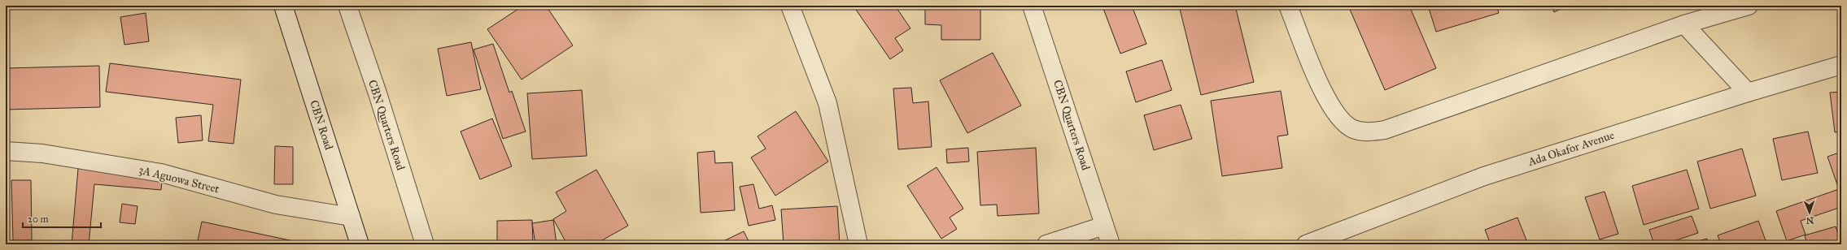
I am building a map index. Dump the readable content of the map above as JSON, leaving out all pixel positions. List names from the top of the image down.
{
  "streets": {
    "street": [
      "CBN Road",
      "CBN Quarters Road",
      "Ada Okafor Avenue",
      "3A Aguowa Street"
    ]
  },
  "crossings": [
    ["CBN Road", "3A Aguowa Street"]
  ],
  "scale_bar": "20 m",
  "north": "bottom"
}
